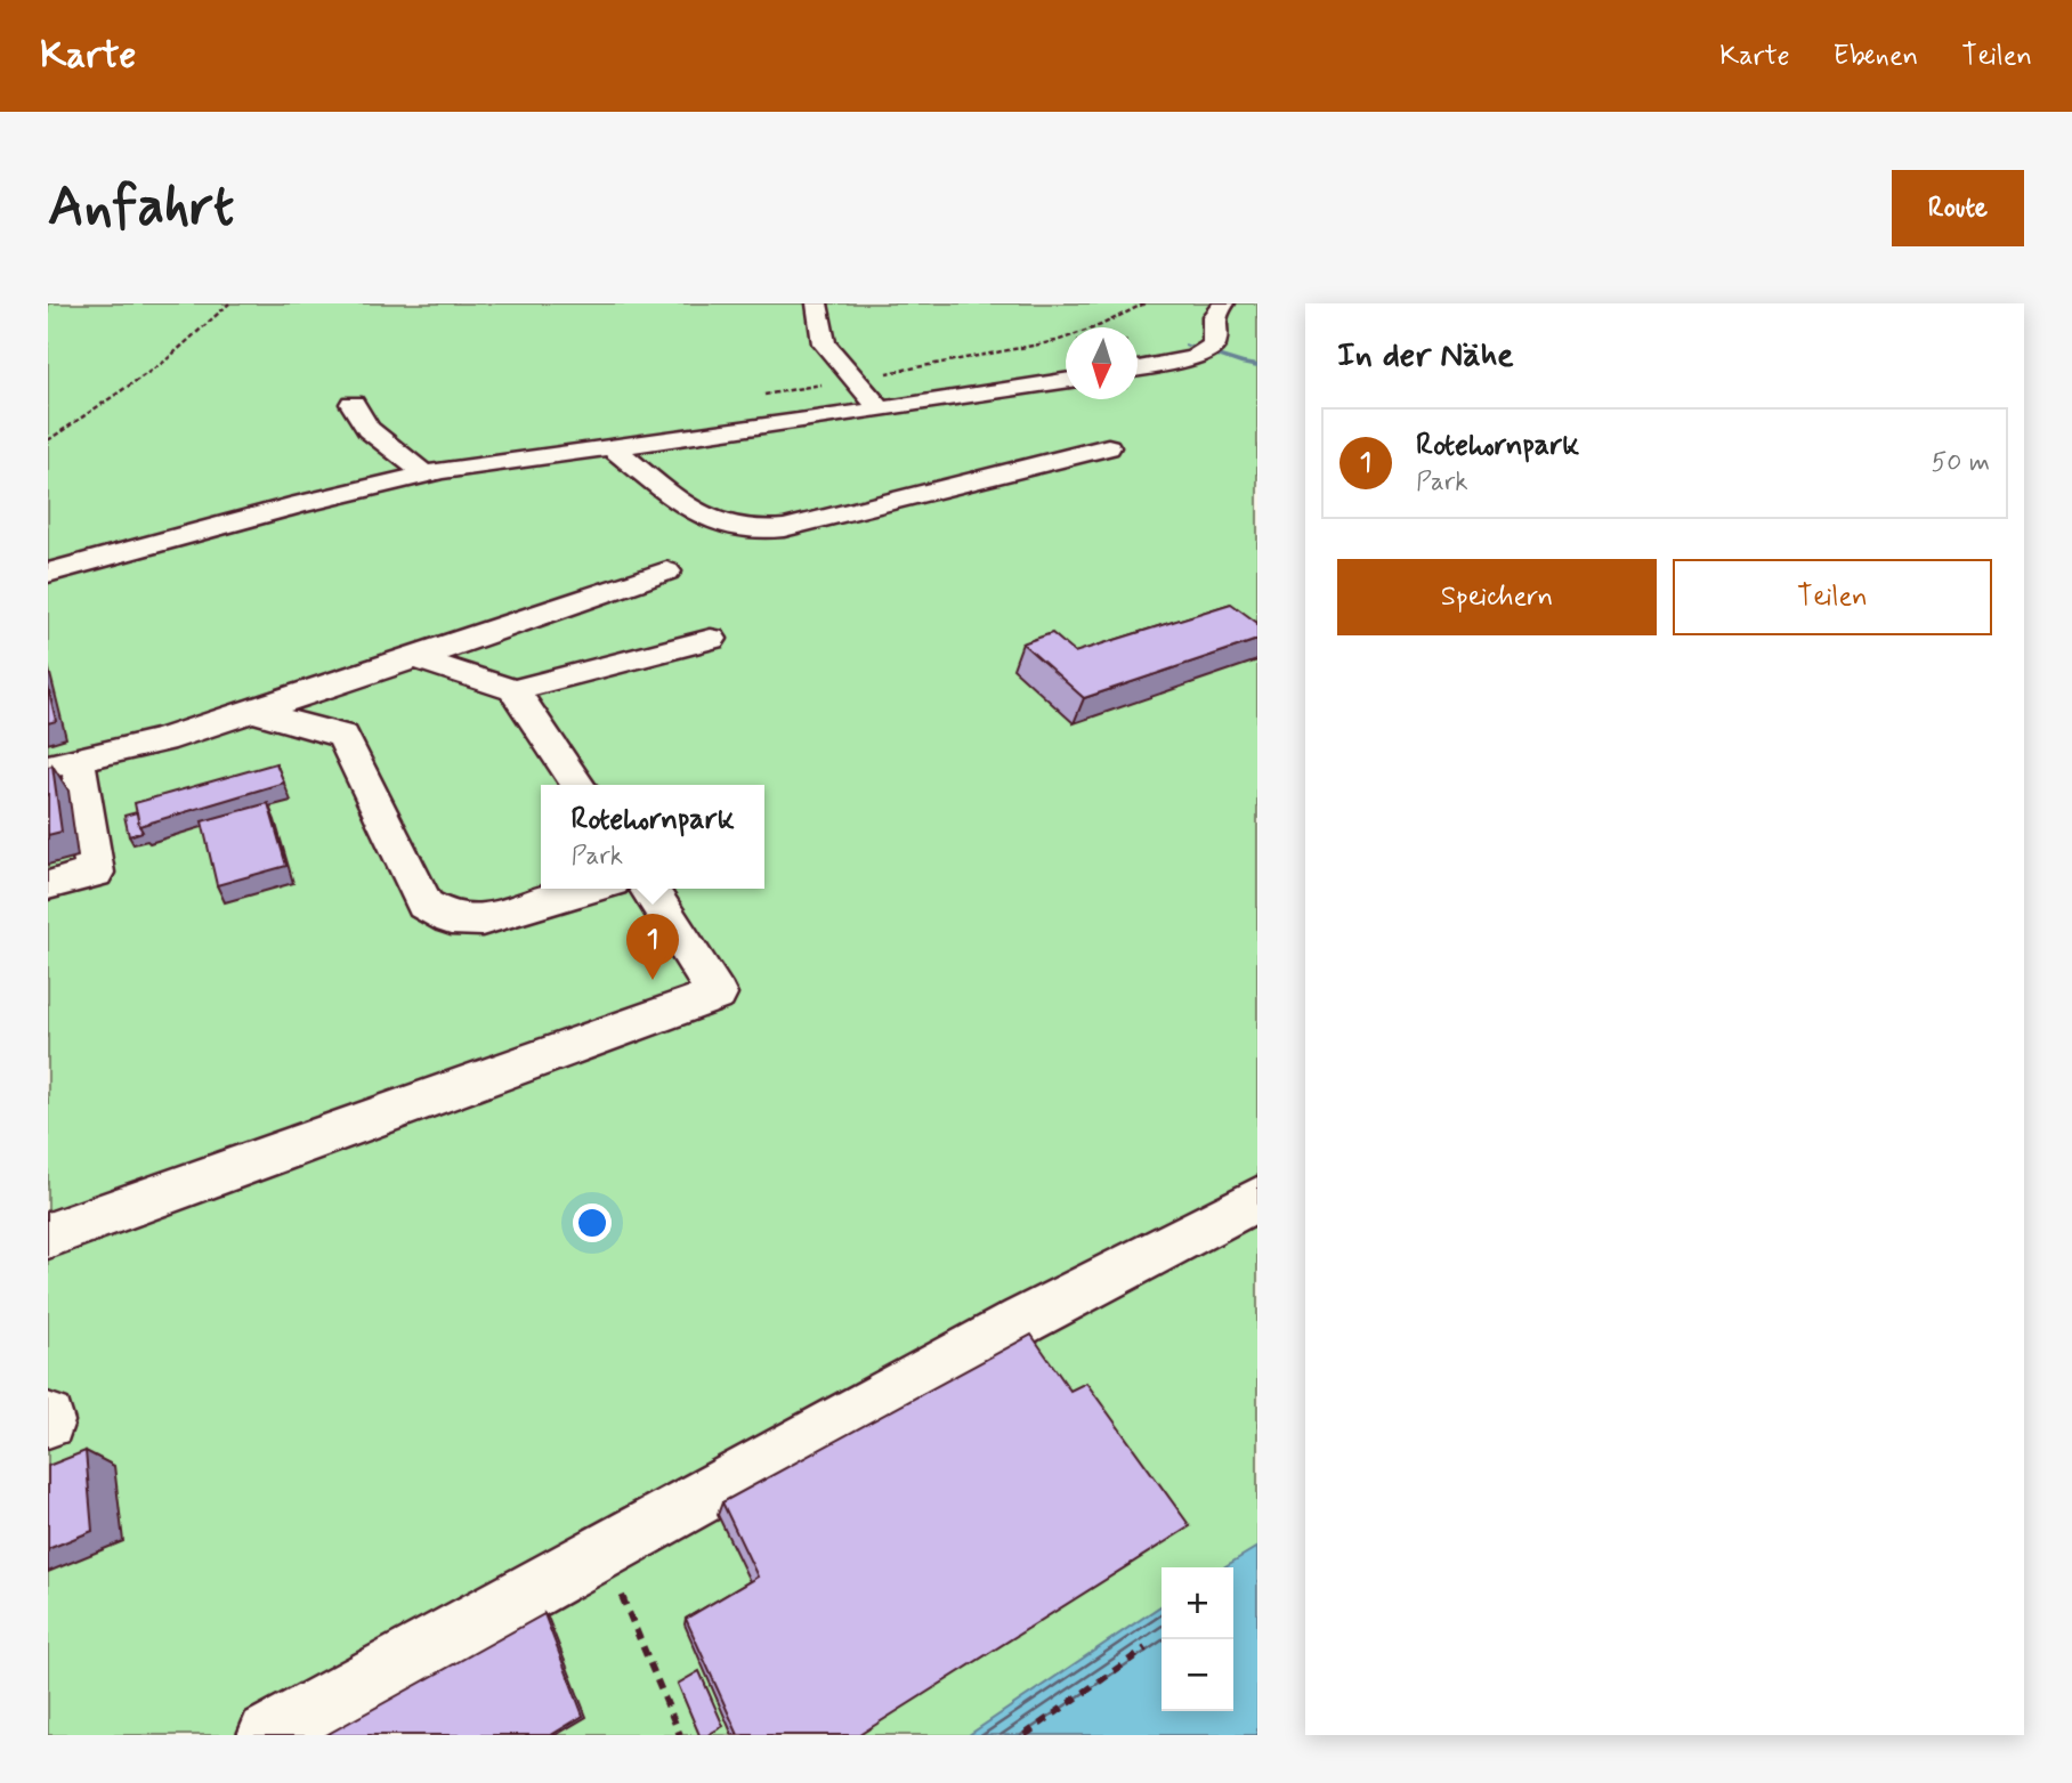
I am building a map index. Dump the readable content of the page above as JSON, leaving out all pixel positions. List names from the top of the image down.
{
  "north": "bottom",
  "page": {
    "header": "Karte",
    "nav": ["Karte", "Ebenen", "Teilen"],
    "buttons": [
      "Route",
      ["Speichern", "Teilen"]
    ],
    "title": "Anfahrt",
    "heading": "In der Nähe",
    "list": [
      {
        "mark": "1",
        "name": "Rotehornpark",
        "note": "Park",
        "value": "50 m"
      }
    ],
    "popup": ["Rotehornpark", "Park"],
    "pins": "1",
    "map_buttons": ["+", "−"]
  }
}
